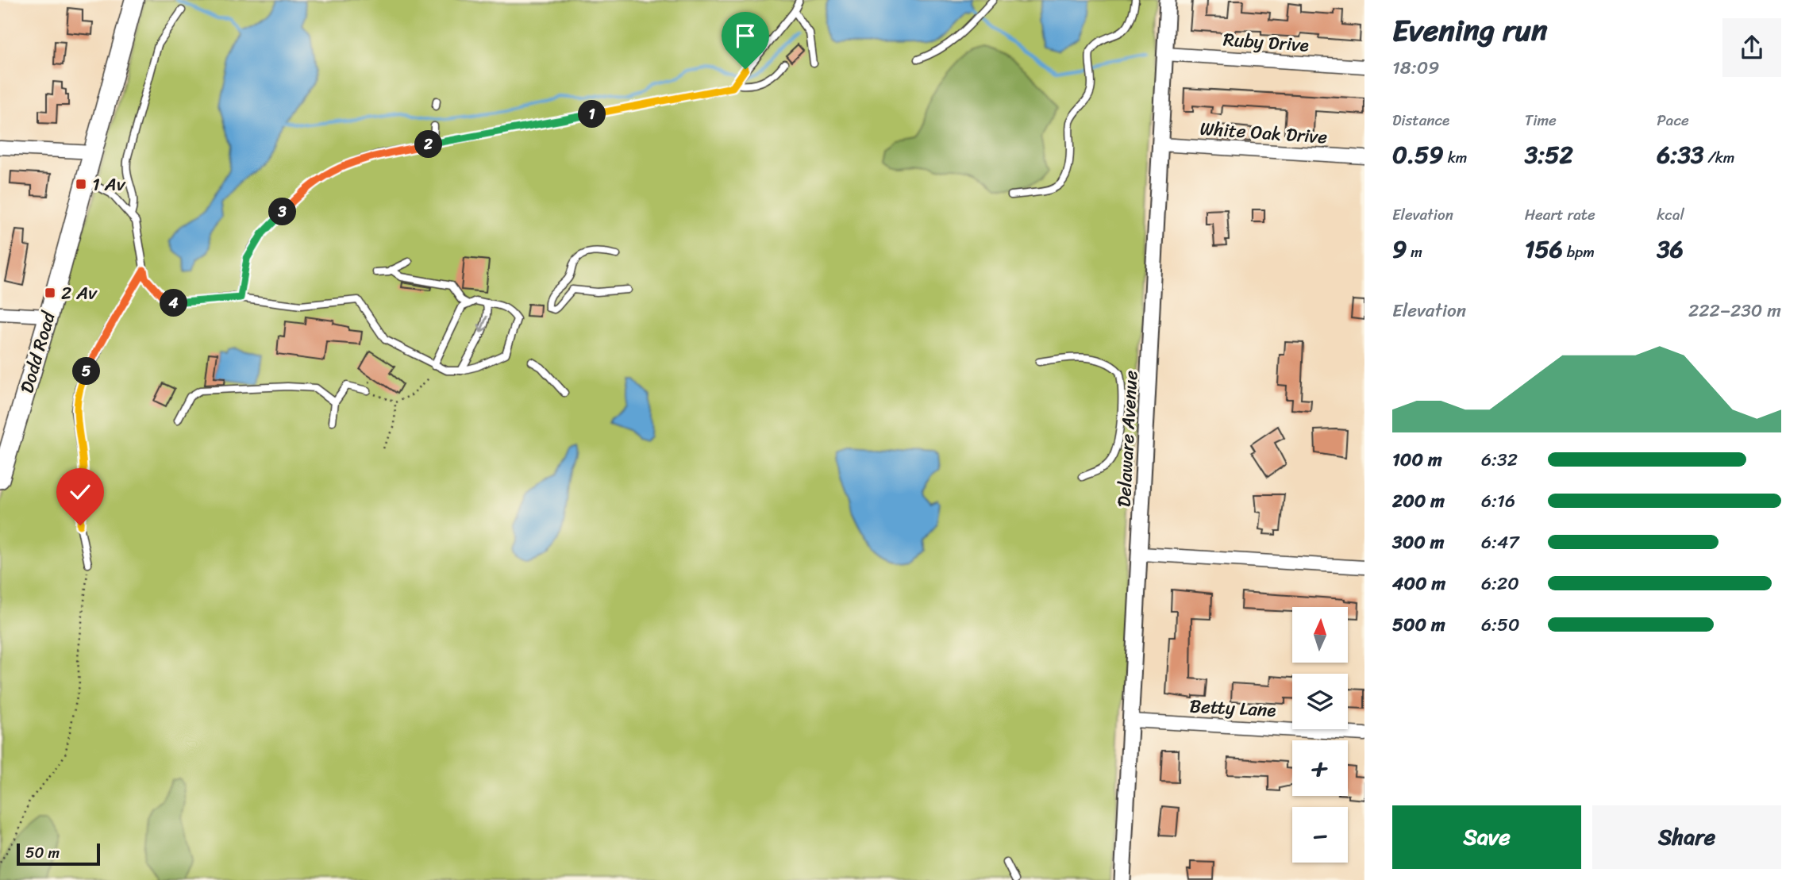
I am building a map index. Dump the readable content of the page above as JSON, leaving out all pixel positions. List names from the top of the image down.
{
  "streets": {
    "main road": ["Dodd Road"],
    "street": [
      "Ruby Drive",
      "White Oak Drive",
      "Delaware Avenue",
      "Betty Lane"
    ]
  },
  "crossings": [
    ["Ruby Drive", "Delaware Avenue"],
    ["White Oak Drive", "Delaware Avenue"],
    ["Delaware Avenue", "Betty Lane"]
  ],
  "places": {
    "transit": ["1 Av", "2 Av"]
  },
  "scale_bar": "50 m",
  "north": "top",
  "page": {
    "heading": ["Evening run", "18:09"],
    "stats": [
      ["Distance", "0.59 km"],
      ["Time", "3:52"],
      ["Pace", "6:33 /km"],
      ["Elevation", "9 m"],
      ["Heart rate", "156 bpm"],
      ["kcal", "36"]
    ],
    "pins": [
      "1",
      "2",
      "3",
      "4",
      "5"
    ],
    "chart": ["Elevation", "222–230 m"],
    "list": [
      {
        "name": "100 m",
        "note": "6:32"
      },
      {
        "name": "200 m",
        "note": "6:16"
      },
      {
        "name": "300 m",
        "note": "6:47"
      },
      {
        "name": "400 m",
        "note": "6:20"
      },
      {
        "name": "500 m",
        "note": "6:50"
      }
    ],
    "map_buttons": ["+", "−"],
    "buttons": ["Save", "Share"],
    "scale": "50 m"
  }
}
